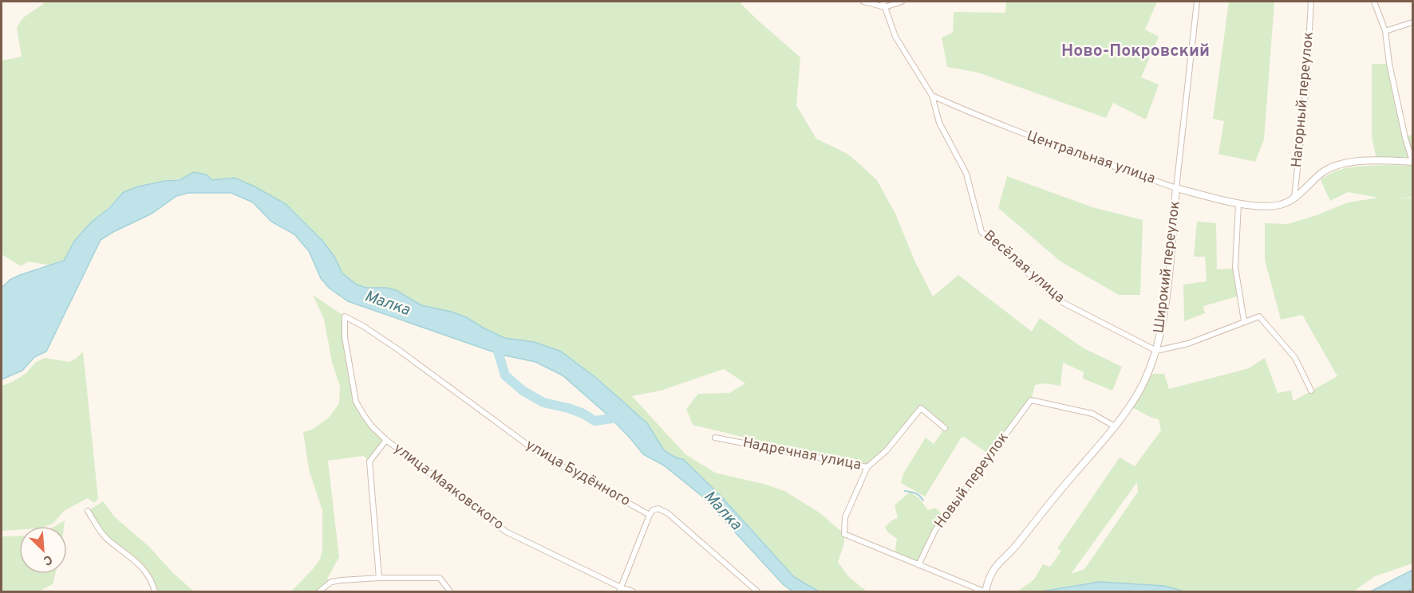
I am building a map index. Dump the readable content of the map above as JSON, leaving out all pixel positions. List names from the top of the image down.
{
  "streets": {
    "street": [
      "Нагорный переулок",
      "Центральная улица",
      "Весёлая улица",
      "Широкий переулок",
      "Надречная улица",
      "улица Будённого",
      "Новый переулок",
      "улица Маяковского"
    ]
  },
  "crossings": [
    ["Нагорный переулок", "Центральная улица"],
    ["Центральная улица", "Весёлая улица"],
    ["Центральная улица", "Широкий переулок"],
    ["Весёлая улица", "Широкий переулок"],
    ["Широкий переулок", "Надречная улица"],
    ["Широкий переулок", "Новый переулок"],
    ["Надречная улица", "Новый переулок"],
    ["улица Будённого", "улица Маяковского"]
  ],
  "districts": ["Ново-Покровский"],
  "water": ["Малка"],
  "north": "bottom right"
}
